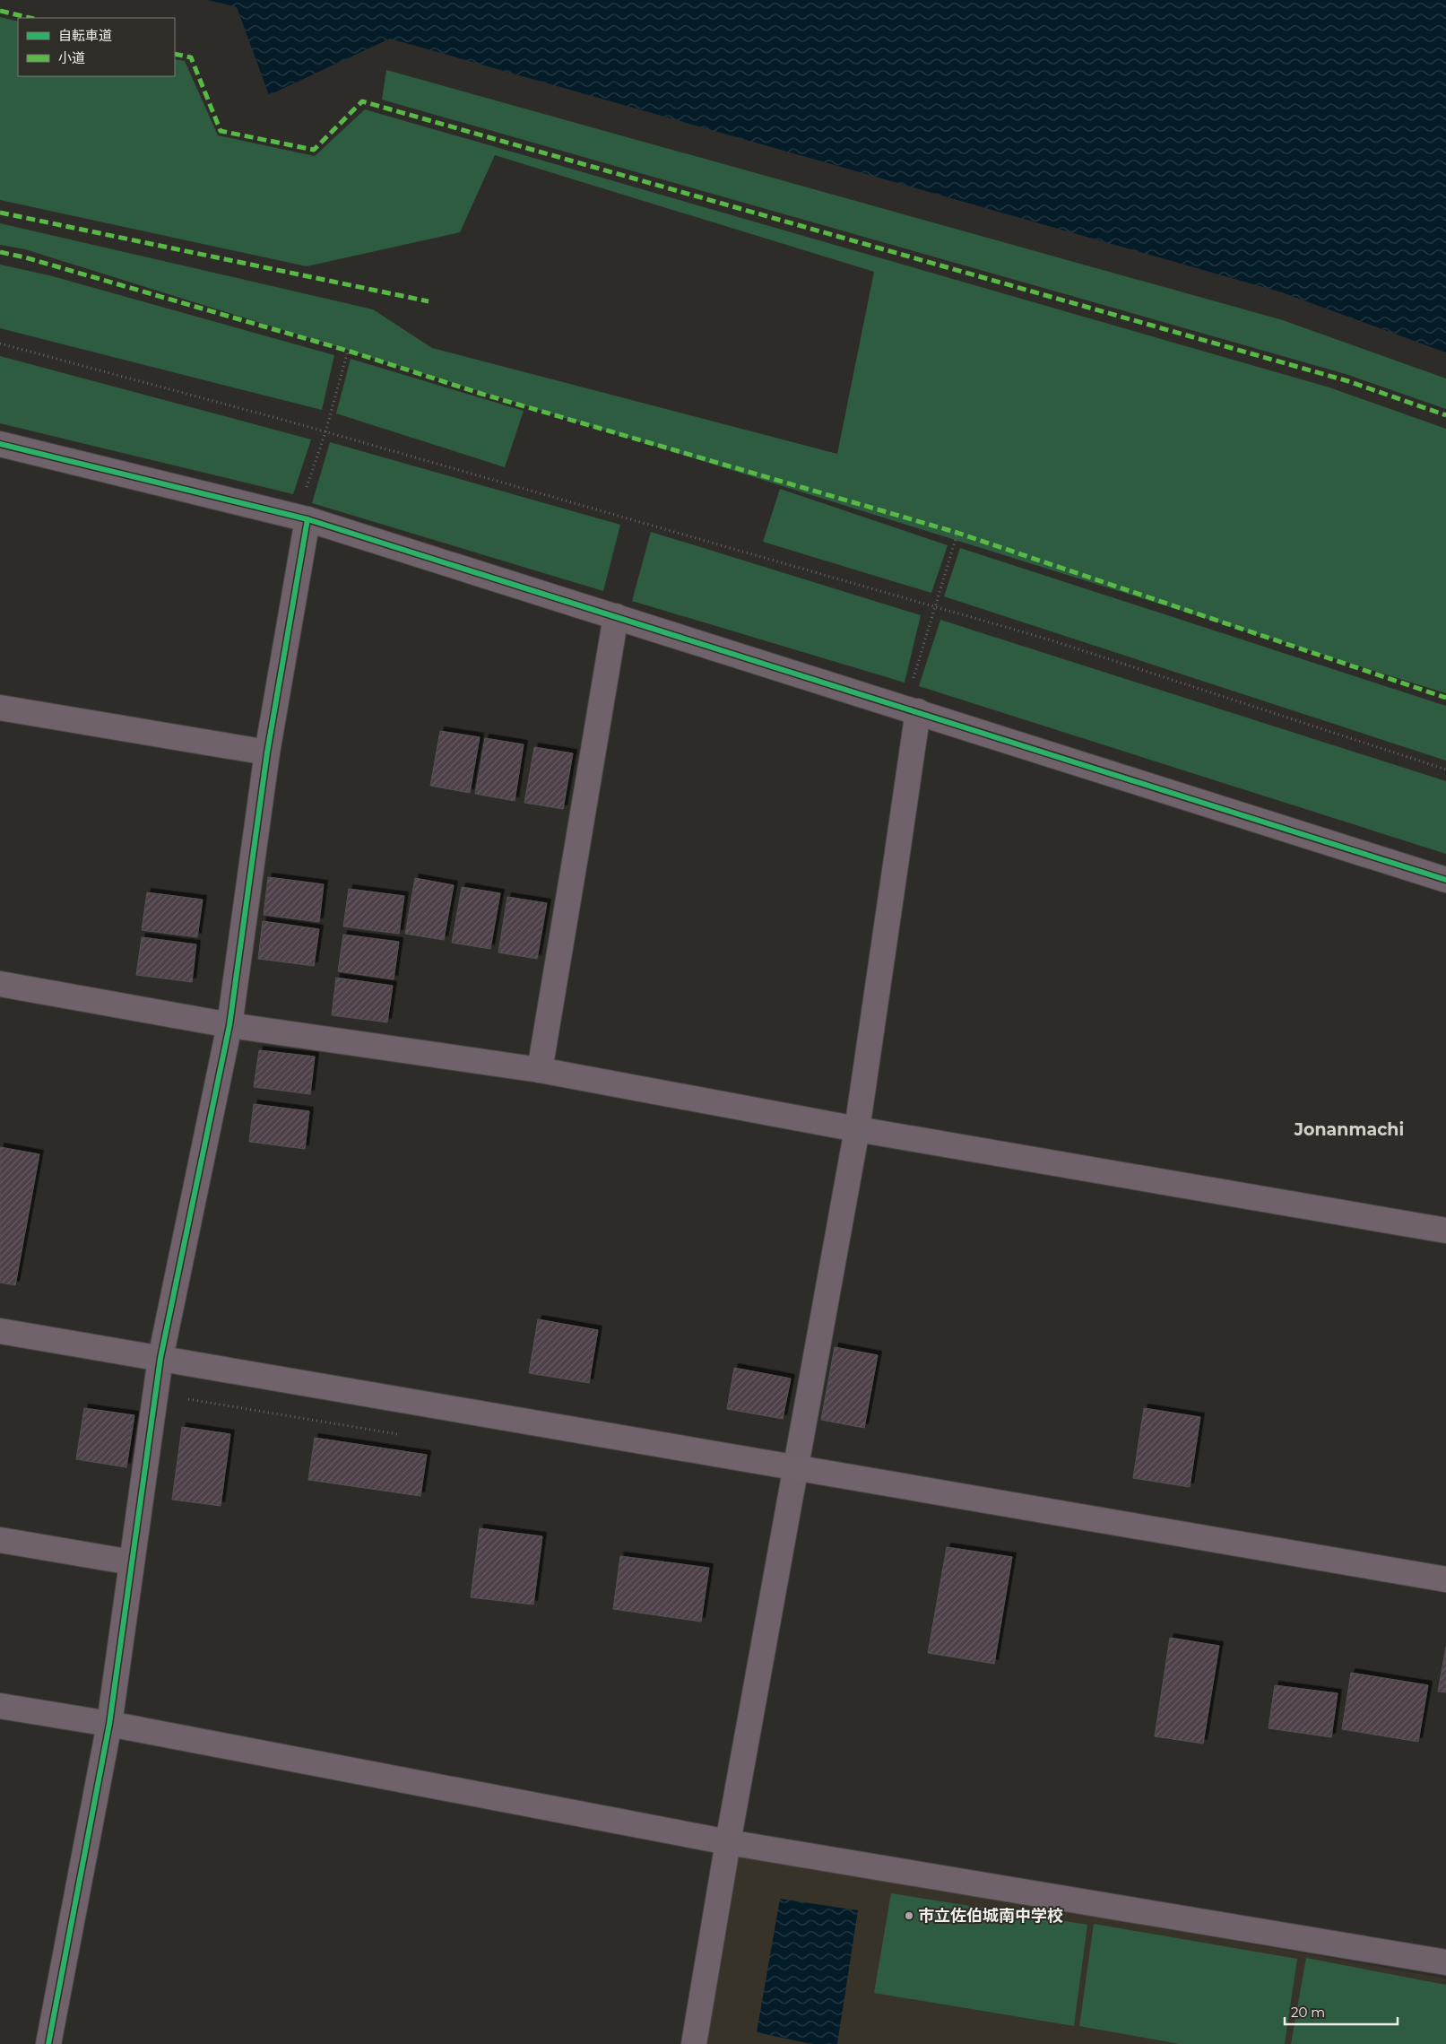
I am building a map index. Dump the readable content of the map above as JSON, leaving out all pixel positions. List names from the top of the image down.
{
  "districts": ["Jonanmachi"],
  "places": ["市立佐伯城南中学校"],
  "legend": ["自転車道", "小道"],
  "scale_bar": "20 m"
}
